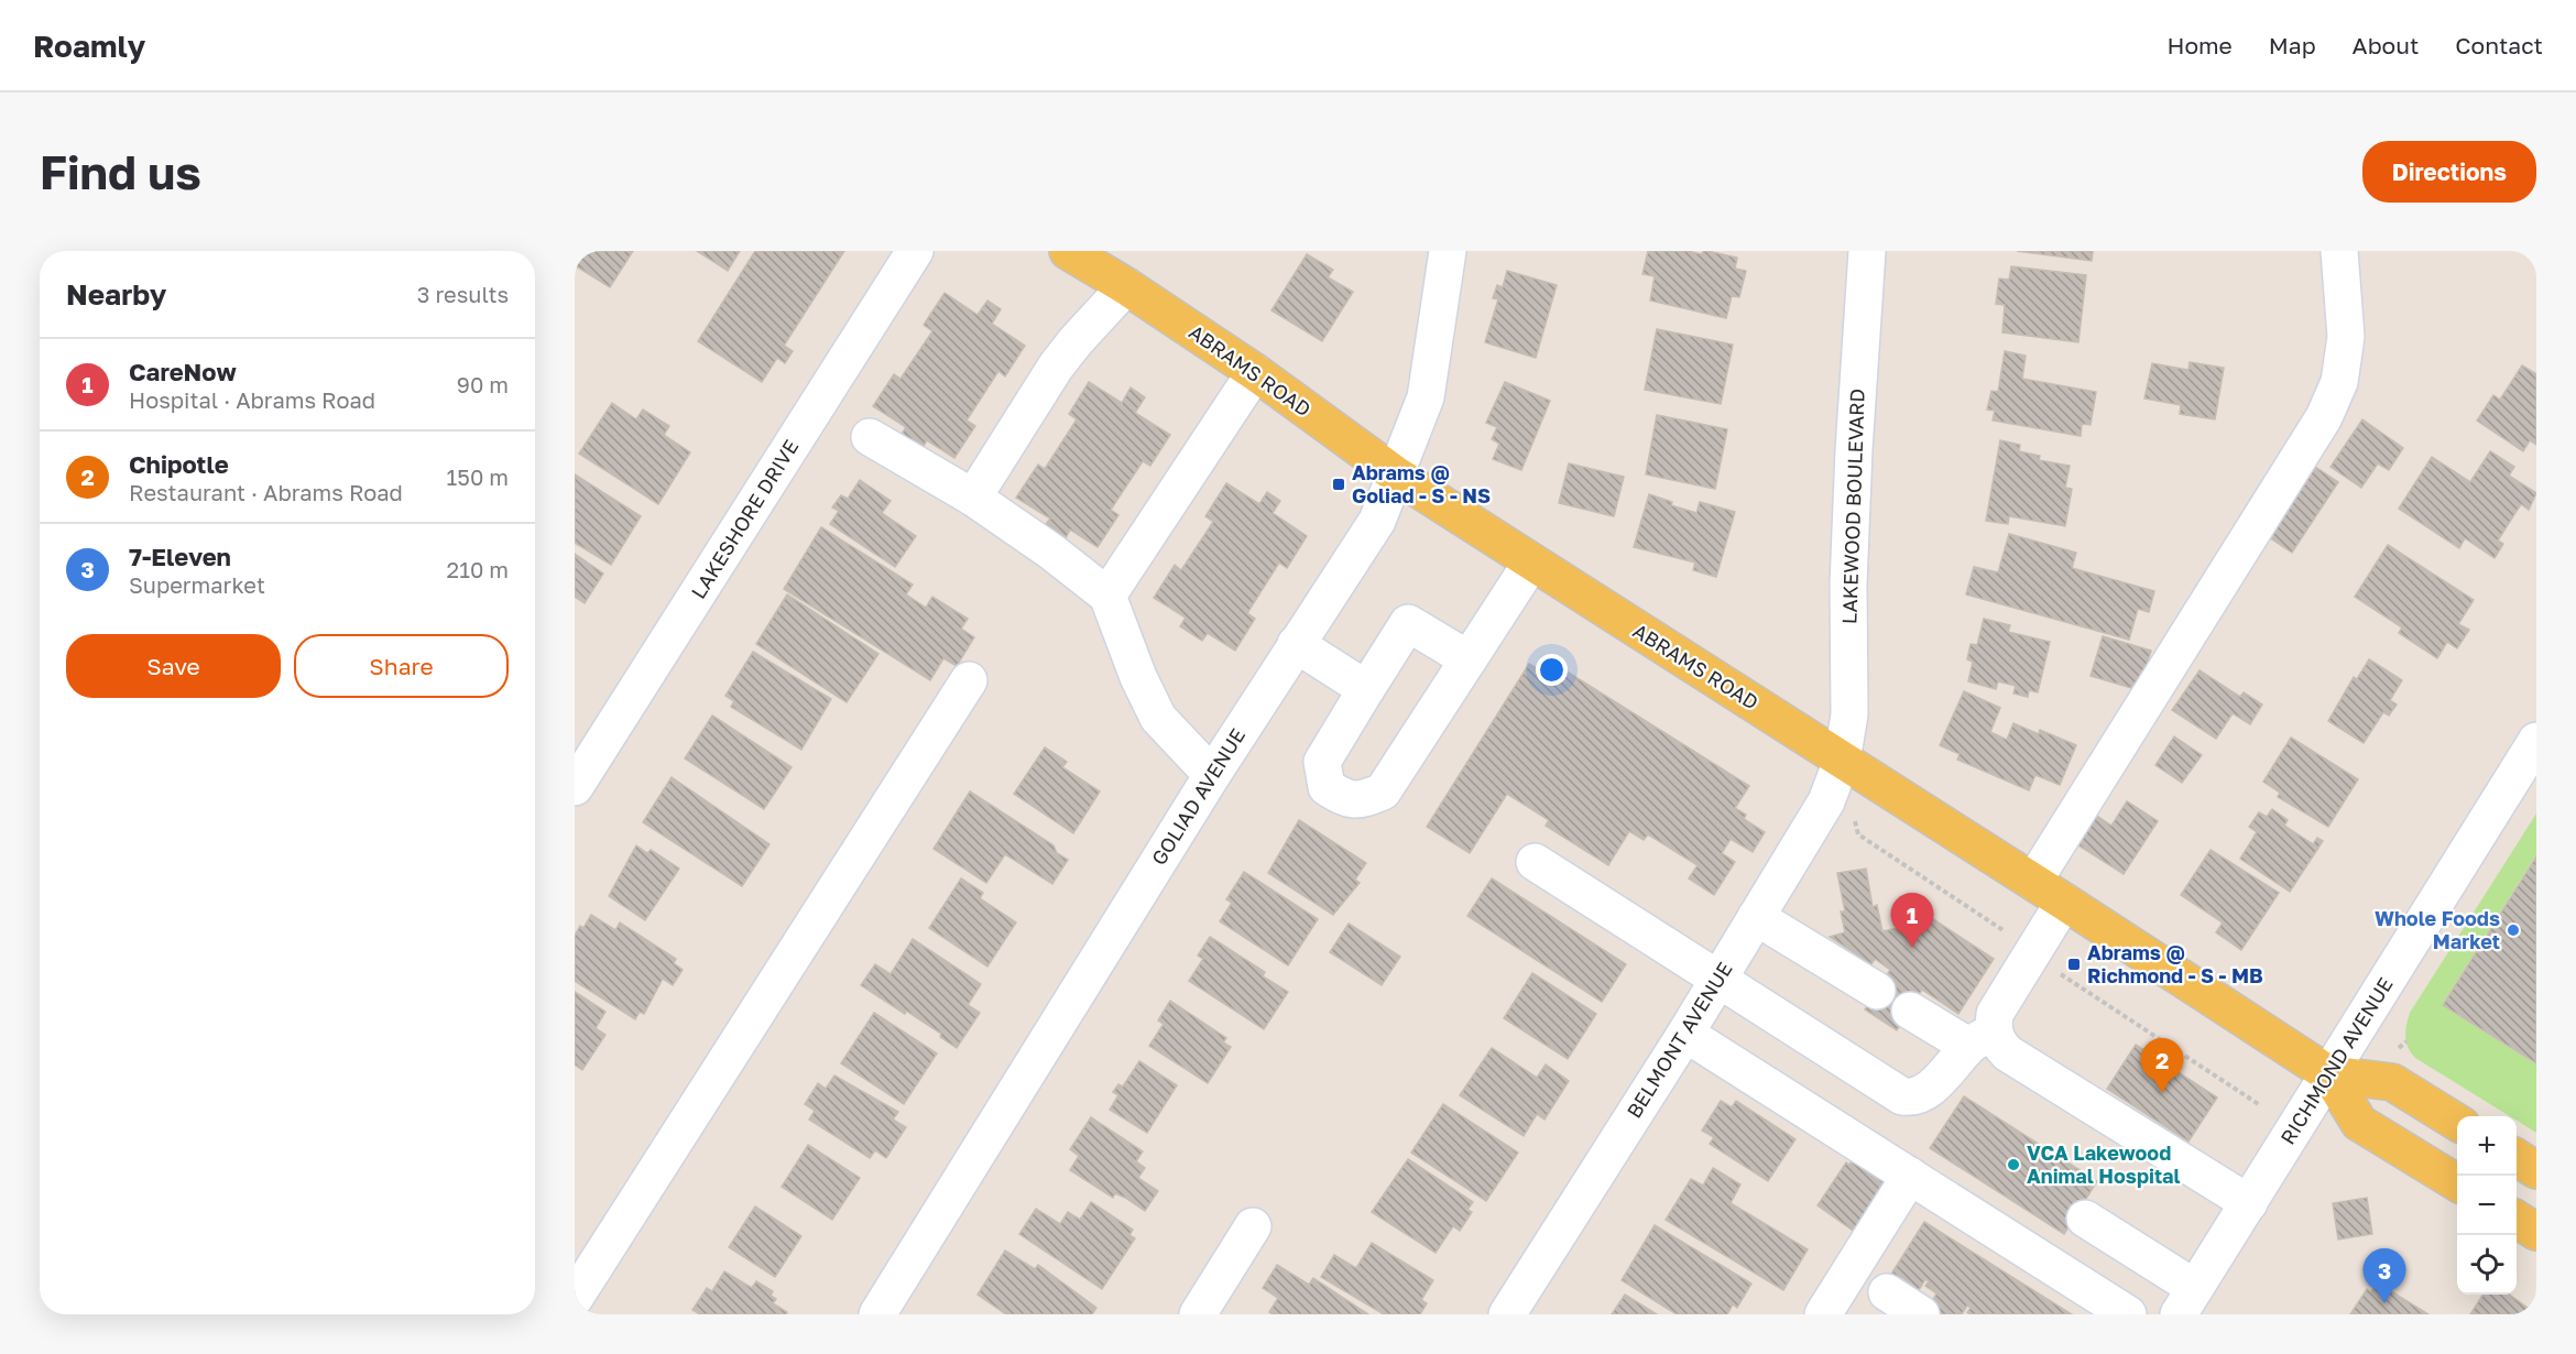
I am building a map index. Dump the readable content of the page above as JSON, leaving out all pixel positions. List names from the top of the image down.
{
  "streets": {
    "main road": ["ABRAMS ROAD"],
    "street": [
      "LAKEWOOD BOULEVARD",
      "LAKESHORE DRIVE",
      "GOLIAD AVENUE",
      "BELMONT AVENUE",
      "RICHMOND AVENUE"
    ]
  },
  "crossings": [
    ["ABRAMS ROAD", "LAKEWOOD BOULEVARD"],
    ["ABRAMS ROAD", "GOLIAD AVENUE"],
    ["ABRAMS ROAD", "BELMONT AVENUE"],
    ["ABRAMS ROAD", "RICHMOND AVENUE"],
    ["LAKEWOOD BOULEVARD", "BELMONT AVENUE"]
  ],
  "places": {
    "transit": ["Abrams @ Goliad - S - NS", "Abrams @ Richmond - S - MB"],
    "other": ["Whole Foods Market", "VCA Lakewood Animal Hospital"]
  },
  "page": {
    "header": "Roamly",
    "nav": [
      "Home",
      "Map",
      "About",
      "Contact"
    ],
    "buttons": [
      "Directions",
      ["Save", "Share"]
    ],
    "title": "Find us",
    "heading": ["Nearby", "3 results"],
    "list": [
      {
        "mark": "1",
        "name": "CareNow",
        "note": "Hospital · Abrams Road",
        "value": "90 m"
      },
      {
        "mark": "2",
        "name": "Chipotle",
        "note": "Restaurant · Abrams Road",
        "value": "150 m"
      },
      {
        "mark": "3",
        "name": "7-Eleven",
        "note": "Supermarket",
        "value": "210 m"
      }
    ],
    "pins": ["1", "2", "3"],
    "map_buttons": ["+", "−"]
  }
}
